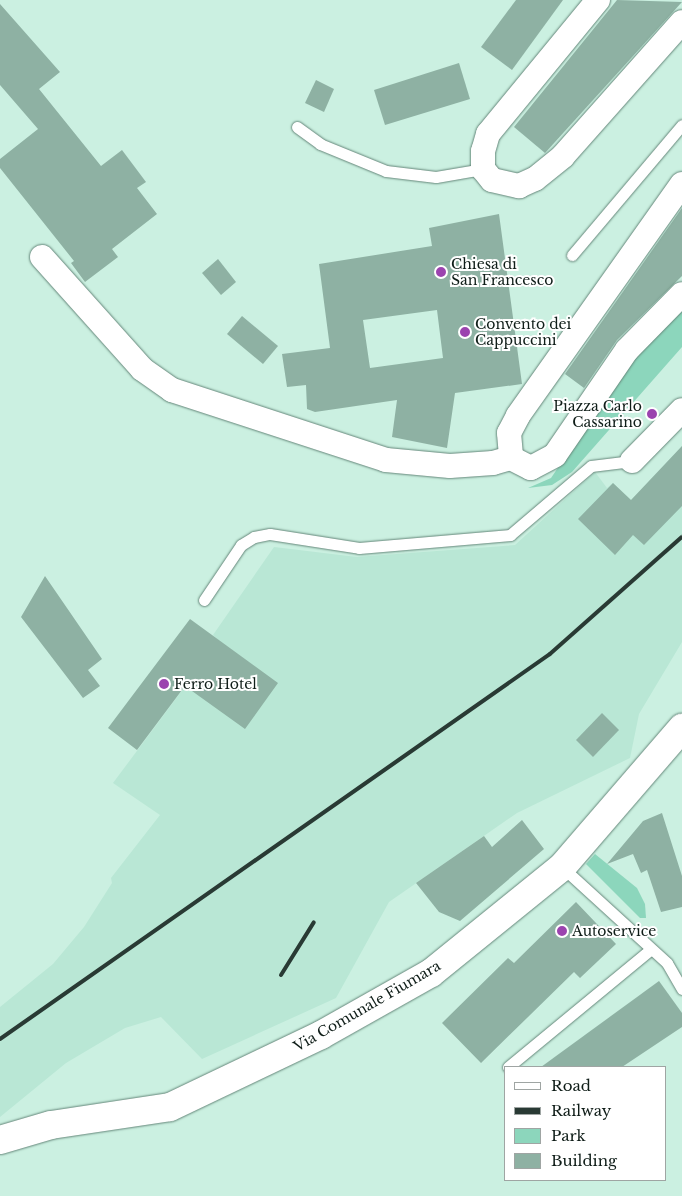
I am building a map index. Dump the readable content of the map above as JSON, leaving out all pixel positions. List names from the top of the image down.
{
  "streets": {
    "street": ["Via Comunale Fiumara"]
  },
  "places": [
    "Chiesa di San Francesco",
    "Convento dei Cappuccini",
    "Piazza Carlo Cassarino",
    "Ferro Hotel",
    "Autoservice"
  ],
  "legend": [
    "Road",
    "Railway",
    "Park",
    "Building"
  ]
}
